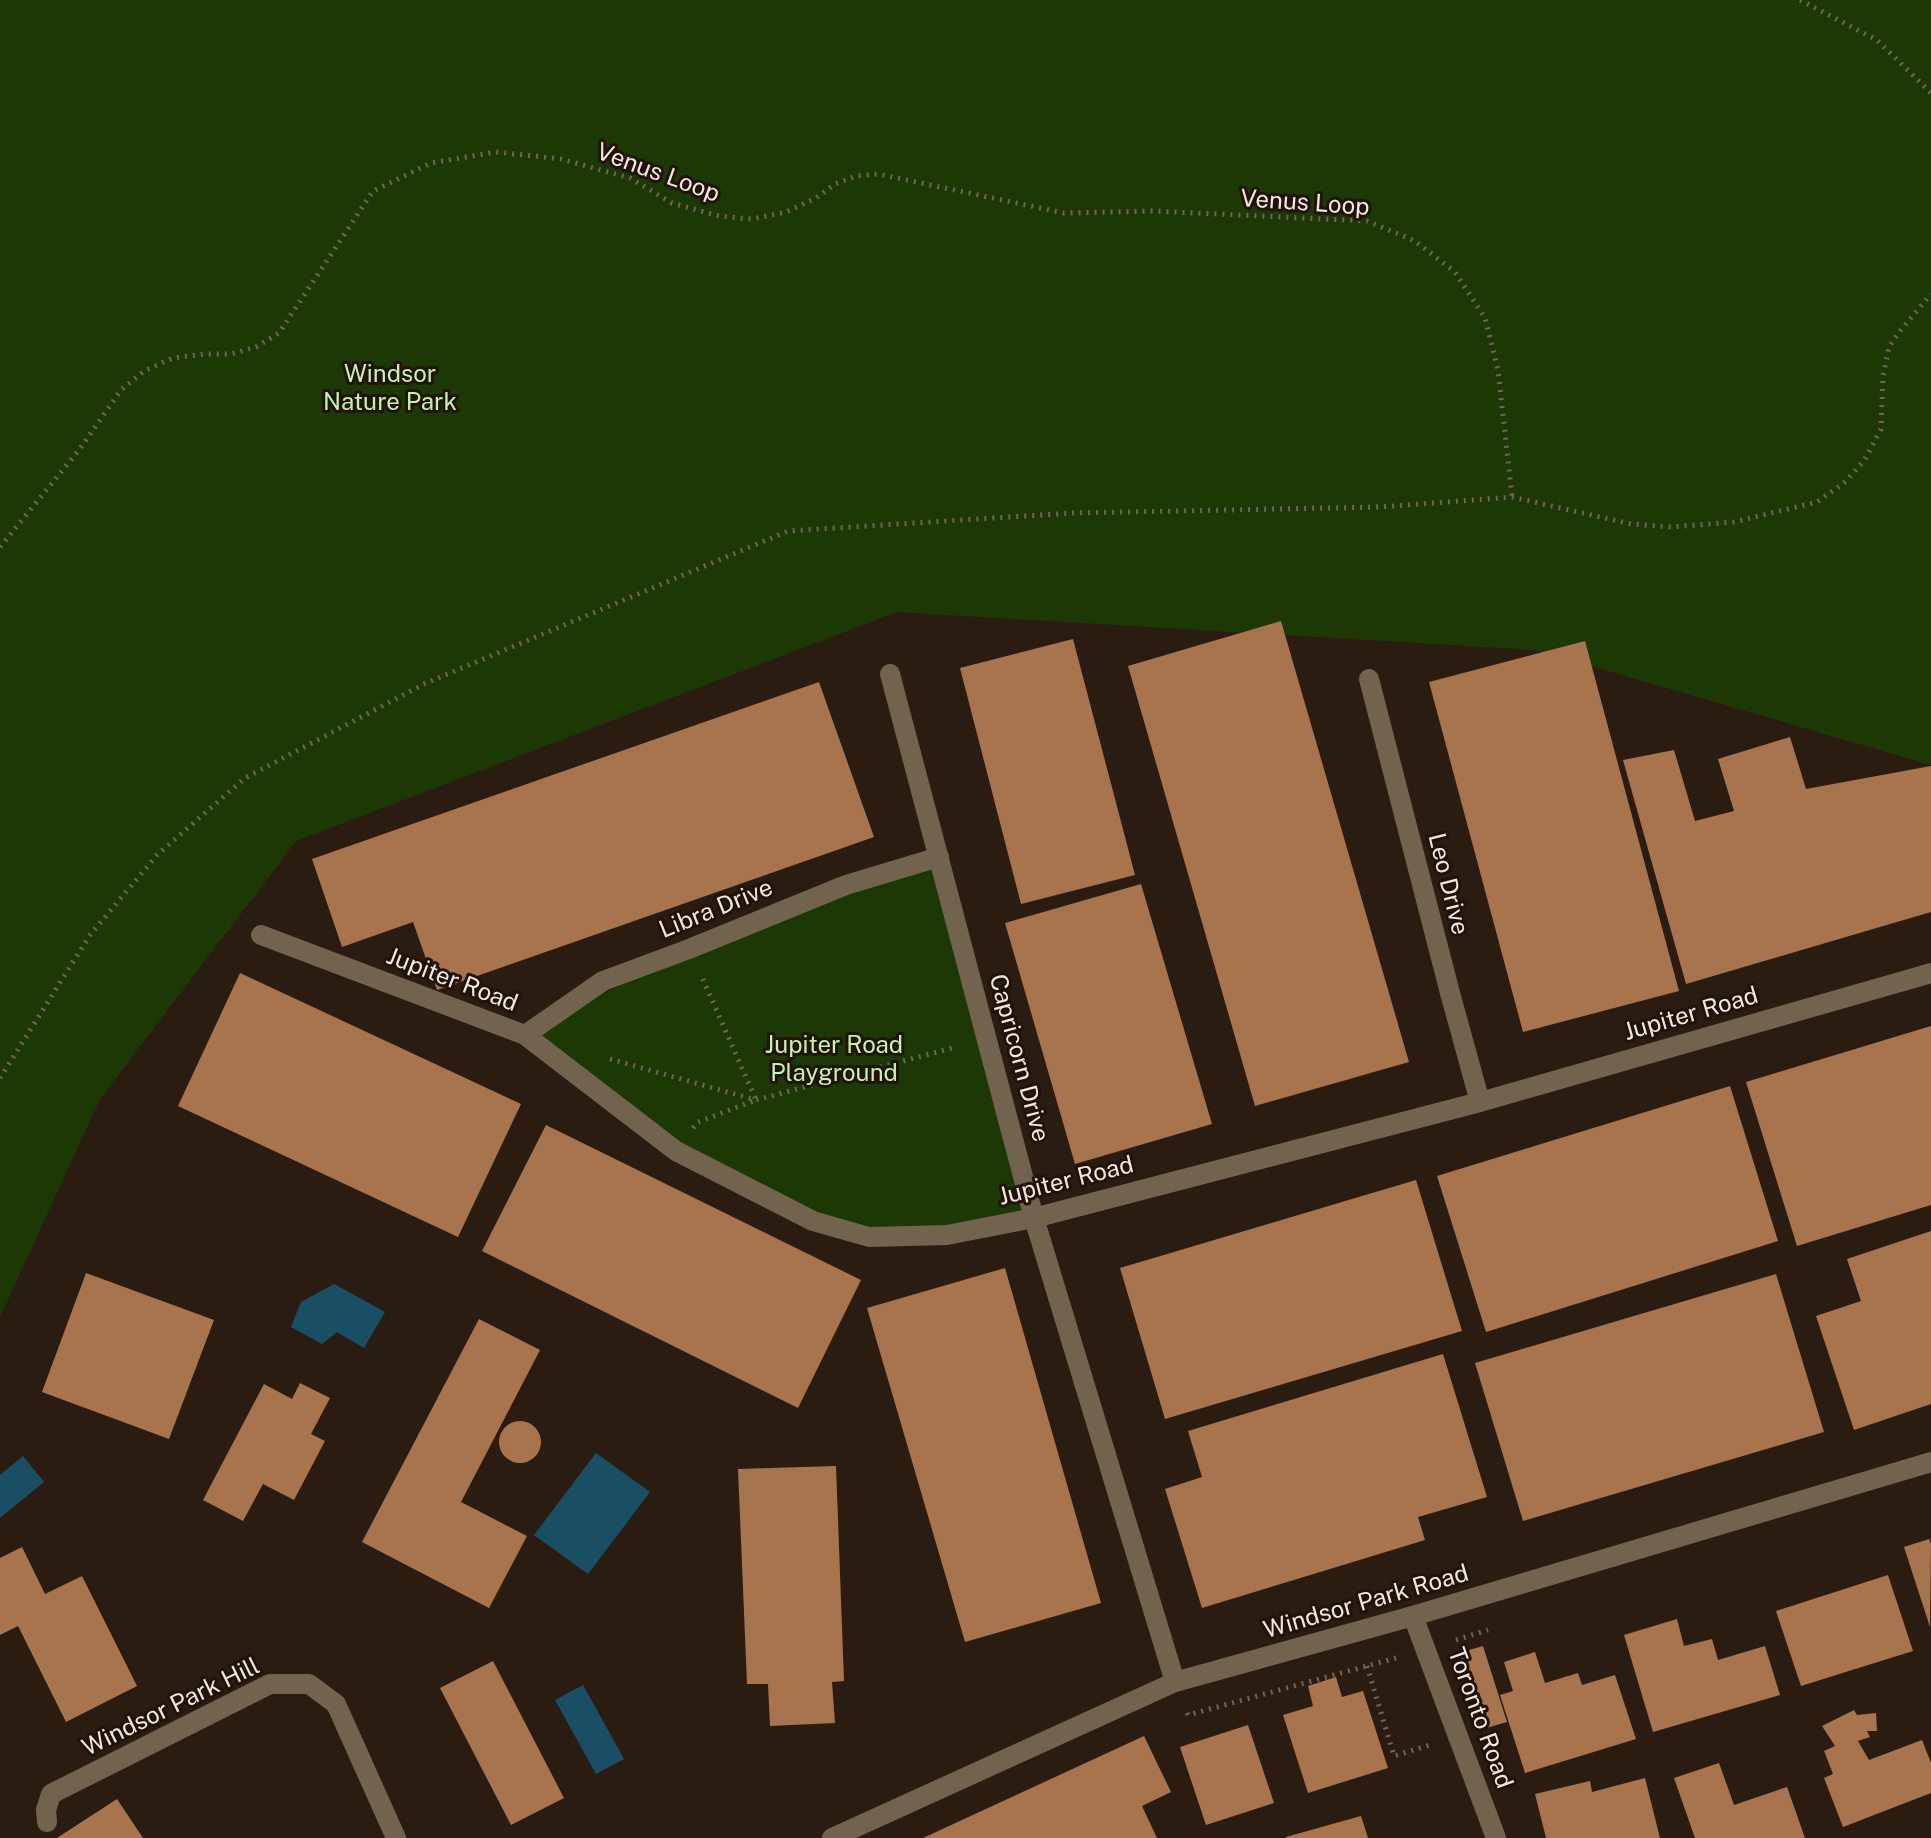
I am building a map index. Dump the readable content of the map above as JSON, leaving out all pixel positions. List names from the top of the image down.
{
  "streets": {
    "street": [
      "Leo Drive",
      "Libra Drive",
      "Jupiter Road",
      "Capricorn Drive",
      "Windsor Park Road",
      "Windsor Park Hill",
      "Toronto Road"
    ],
    "path": ["Venus Loop"]
  },
  "crossings": [
    ["Leo Drive", "Jupiter Road"],
    ["Libra Drive", "Jupiter Road"],
    ["Libra Drive", "Capricorn Drive"],
    ["Jupiter Road", "Capricorn Drive"],
    ["Capricorn Drive", "Windsor Park Road"],
    ["Windsor Park Road", "Toronto Road"]
  ],
  "parks": ["Windsor Nature Park", "Jupiter Road Playground"]
}
